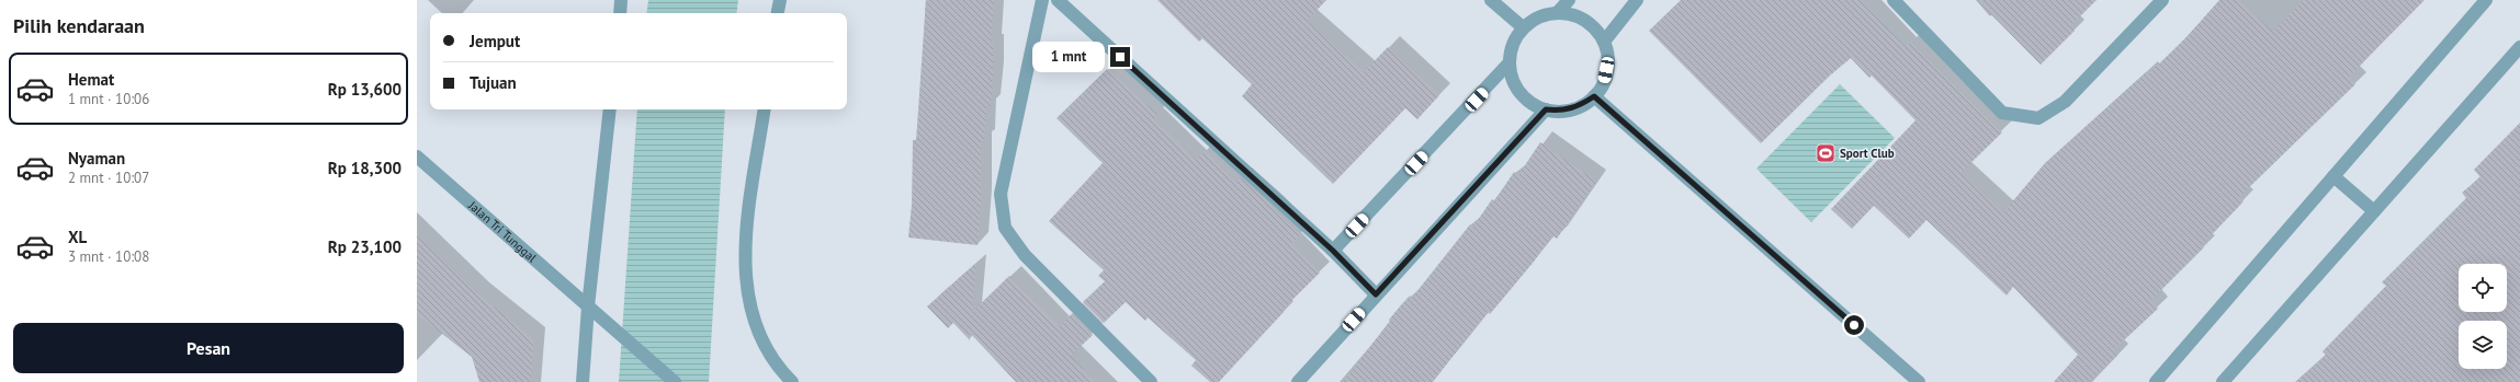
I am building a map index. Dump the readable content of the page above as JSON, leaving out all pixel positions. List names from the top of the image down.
{
  "streets": {
    "street": ["Jalan Tri Tunggal"]
  },
  "places": {
    "sports": ["Sport Club"]
  },
  "page": {
    "heading": "Pilih kendaraan",
    "banner": ["Jemput", "Tujuan"],
    "bubble": "1 mnt",
    "list": [
      {
        "name": "Hemat",
        "note": "1 mnt · 10:06",
        "value": "Rp 13,600"
      },
      {
        "name": "Nyaman",
        "note": "2 mnt · 10:07",
        "value": "Rp 18,300"
      },
      {
        "name": "XL",
        "note": "3 mnt · 10:08",
        "value": "Rp 23,100"
      }
    ],
    "buttons": "Pesan"
  }
}
